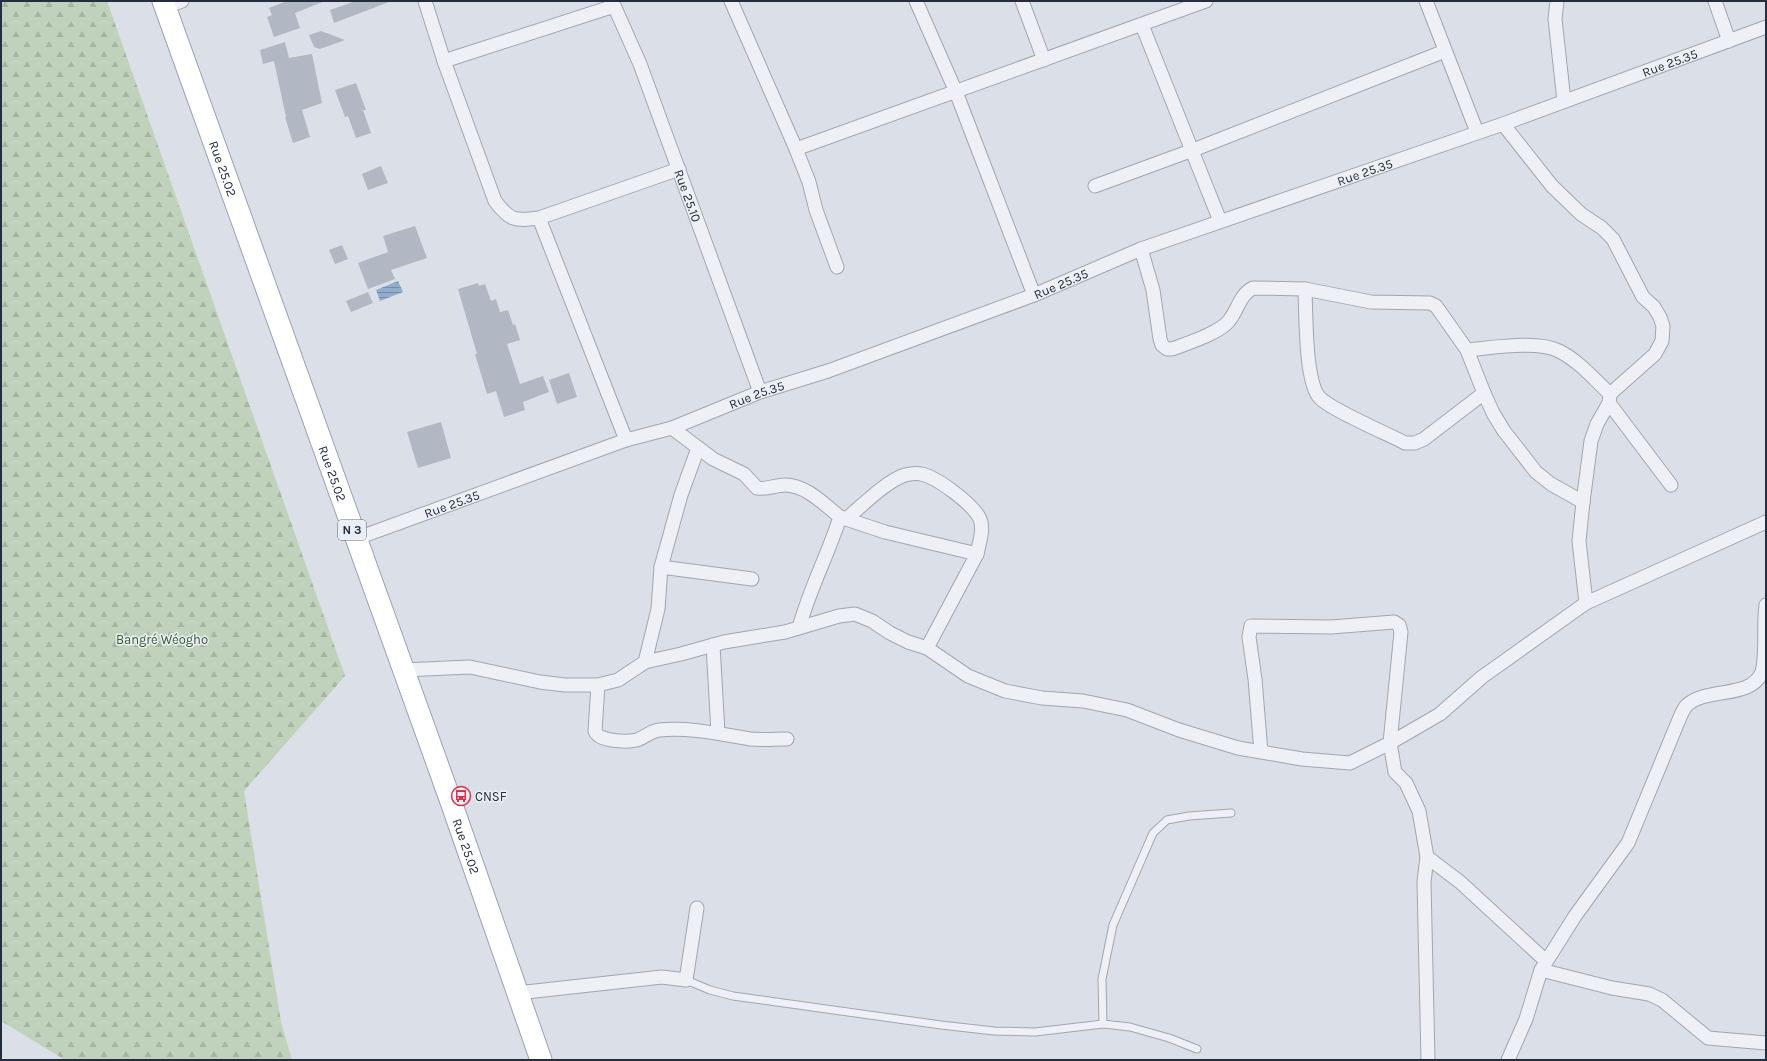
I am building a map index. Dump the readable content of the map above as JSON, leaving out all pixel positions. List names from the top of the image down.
{
  "streets": {
    "main road": ["Rue 25.02", "N 3"],
    "street": ["Rue 25.35", "Rue 25.10"]
  },
  "crossings": [
    ["Rue 25.35", "Rue 25.02"],
    ["Rue 25.35", "Rue 25.10"]
  ],
  "parks": ["Bangré Wéogho"],
  "places": {
    "bus stop": ["CNSF"]
  }
}
